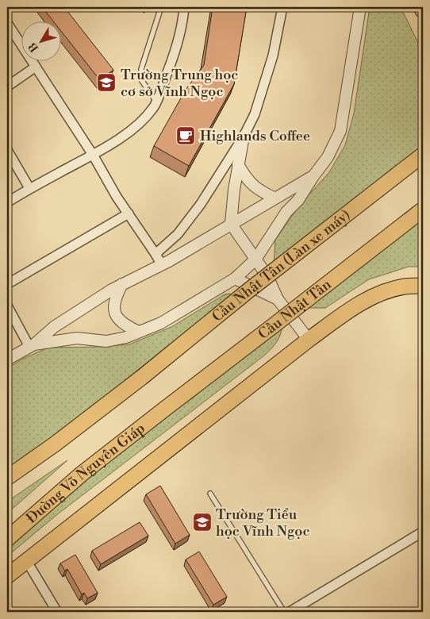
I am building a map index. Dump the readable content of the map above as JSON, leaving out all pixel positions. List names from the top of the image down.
{
  "streets": {
    "highway": ["Cầu Nhật Tân (Làn xe máy)", "Cầu Nhật Tân", "Đường Võ Nguyên Giáp"]
  },
  "crossings": [
    ["Cầu Nhật Tân", "Đường Võ Nguyên Giáp"]
  ],
  "places": {
    "school or university": ["Trường Trung học cơ sở Vĩnh Ngọc", "Trường Tiểu học Vĩnh Ngọc"],
    "cafe": ["Highlands Coffee"]
  },
  "north": "bottom left"
}
